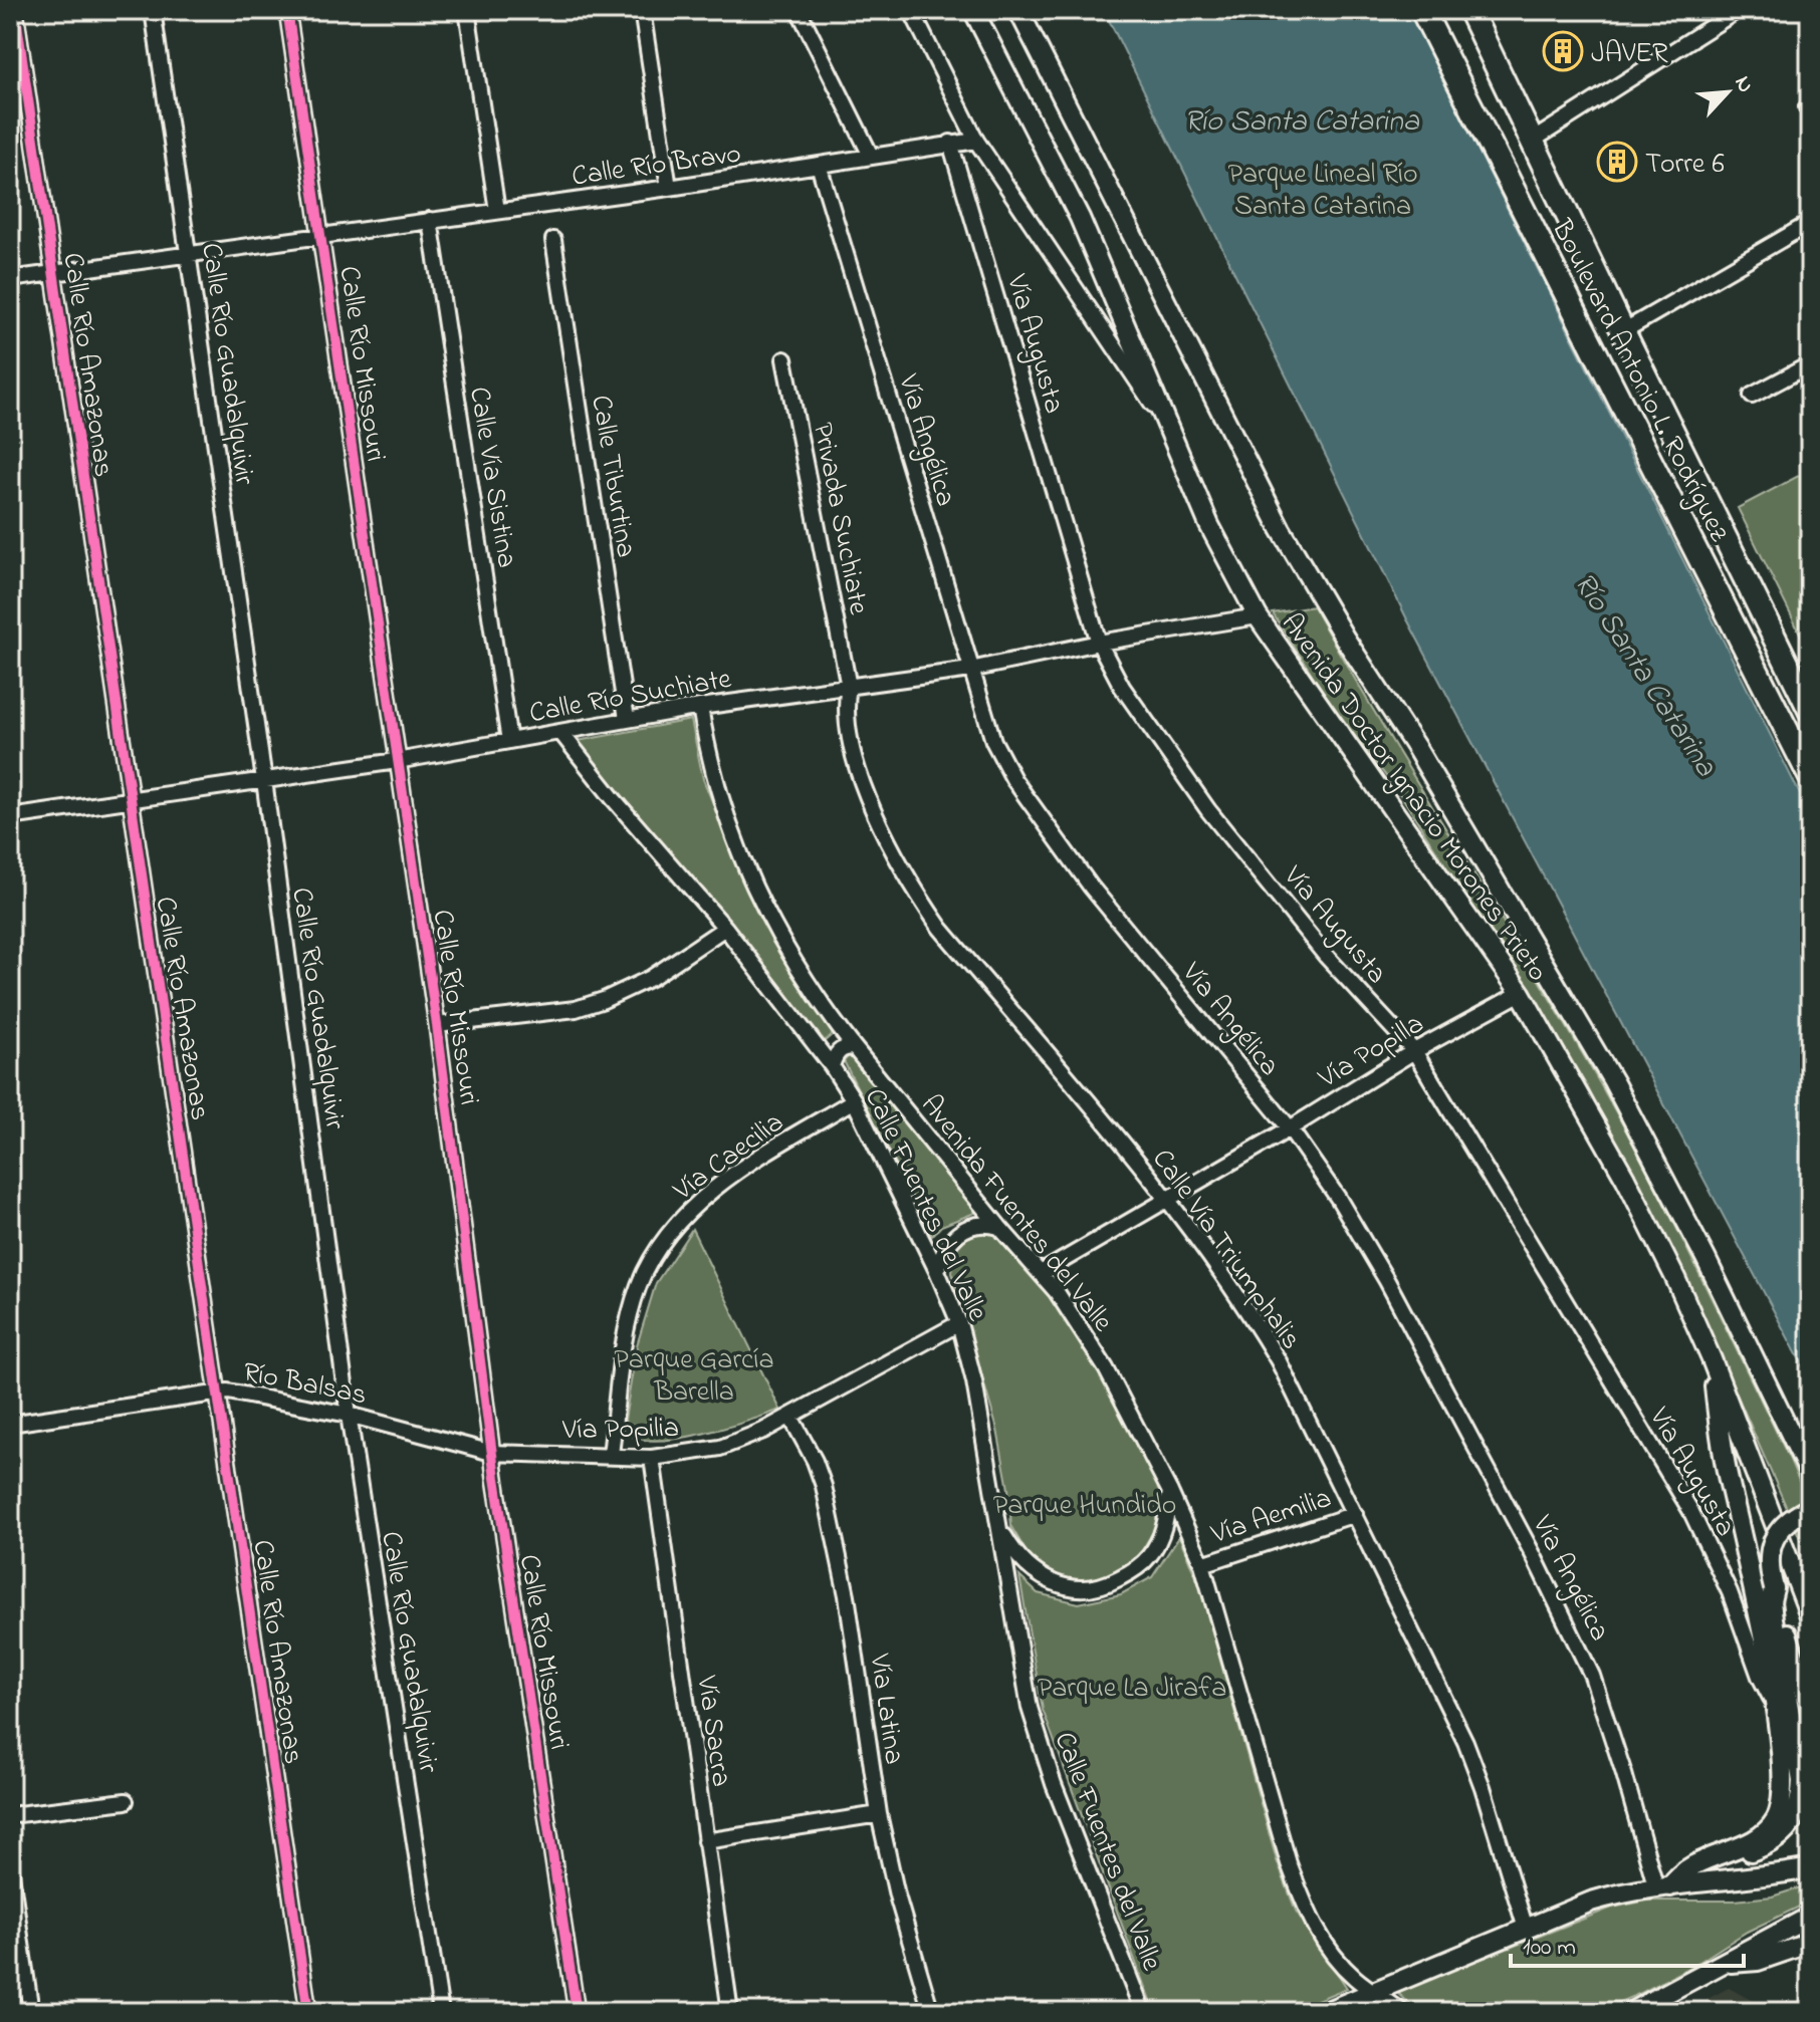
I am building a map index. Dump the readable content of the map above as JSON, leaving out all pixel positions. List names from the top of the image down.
{
  "streets": {
    "highway": ["Boulevard Antonio L. Rodríguez"],
    "main road": ["Avenida Doctor Ignacio Morones Prieto"],
    "street": [
      "Calle Río Bravo",
      "Vía Augusta",
      "Calle Río Guadalquivir",
      "Calle Río Missouri",
      "Calle Río Amazonas",
      "Vía Angélica",
      "Calle Tiburtina",
      "Calle Vía Sistina",
      "Privada Suchiate",
      "Calle Río Suchiate",
      "Vía Popilla",
      "Vía Caecilia",
      "Calle Fuentes del Valle",
      "Avenida Fuentes del Valle",
      "Calle Vía Triumphalis",
      "Río Balsas",
      "Vía Popilia",
      "Vía Aemilia",
      "Vía Latina",
      "Vía Sacra"
    ]
  },
  "crossings": [
    ["Calle Río Bravo", "Vía Augusta"],
    ["Calle Río Bravo", "Calle Río Guadalquivir"],
    ["Calle Río Bravo", "Calle Río Missouri"],
    ["Calle Río Bravo", "Calle Río Amazonas"],
    ["Calle Río Bravo", "Vía Angélica"],
    ["Calle Río Bravo", "Calle Vía Sistina"],
    ["Vía Augusta", "Calle Río Suchiate"],
    ["Vía Augusta", "Vía Popilla"],
    ["Calle Río Guadalquivir", "Calle Río Suchiate"],
    ["Calle Río Guadalquivir", "Río Balsas"],
    ["Calle Río Missouri", "Calle Río Suchiate"],
    ["Calle Río Missouri", "Río Balsas"],
    ["Calle Río Missouri", "Vía Popilia"],
    ["Calle Río Amazonas", "Calle Río Suchiate"],
    ["Calle Río Amazonas", "Río Balsas"],
    ["Vía Angélica", "Calle Río Suchiate"],
    ["Vía Angélica", "Vía Popilla"],
    ["Calle Tiburtina", "Calle Río Suchiate"],
    ["Calle Vía Sistina", "Calle Río Suchiate"],
    ["Privada Suchiate", "Calle Río Suchiate"],
    ["Privada Suchiate", "Calle Vía Triumphalis"],
    ["Calle Río Suchiate", "Avenida Doctor Ignacio Morones Prieto"],
    ["Calle Río Suchiate", "Calle Fuentes del Valle"],
    ["Calle Río Suchiate", "Avenida Fuentes del Valle"],
    ["Calle Río Suchiate", "Calle Vía Triumphalis"],
    ["Avenida Doctor Ignacio Morones Prieto", "Vía Popilla"],
    ["Vía Popilla", "Avenida Fuentes del Valle"],
    ["Vía Popilla", "Calle Vía Triumphalis"],
    ["Vía Caecilia", "Calle Fuentes del Valle"],
    ["Vía Caecilia", "Vía Popilia"],
    ["Calle Fuentes del Valle", "Vía Popilia"],
    ["Avenida Fuentes del Valle", "Vía Aemilia"],
    ["Calle Vía Triumphalis", "Vía Aemilia"],
    ["Río Balsas", "Vía Popilia"],
    ["Vía Popilia", "Vía Latina"],
    ["Vía Popilia", "Vía Sacra"]
  ],
  "water": ["Río Santa Catarina"],
  "parks": [
    "Parque Lineal Río Santa Catarina",
    "Parque García Barella",
    "Parque Hundido",
    "Parque La Jirafa"
  ],
  "places": {
    "building": ["JAVER", "Torre 6"]
  },
  "scale_bar": "100 m",
  "north": "top right"
}
